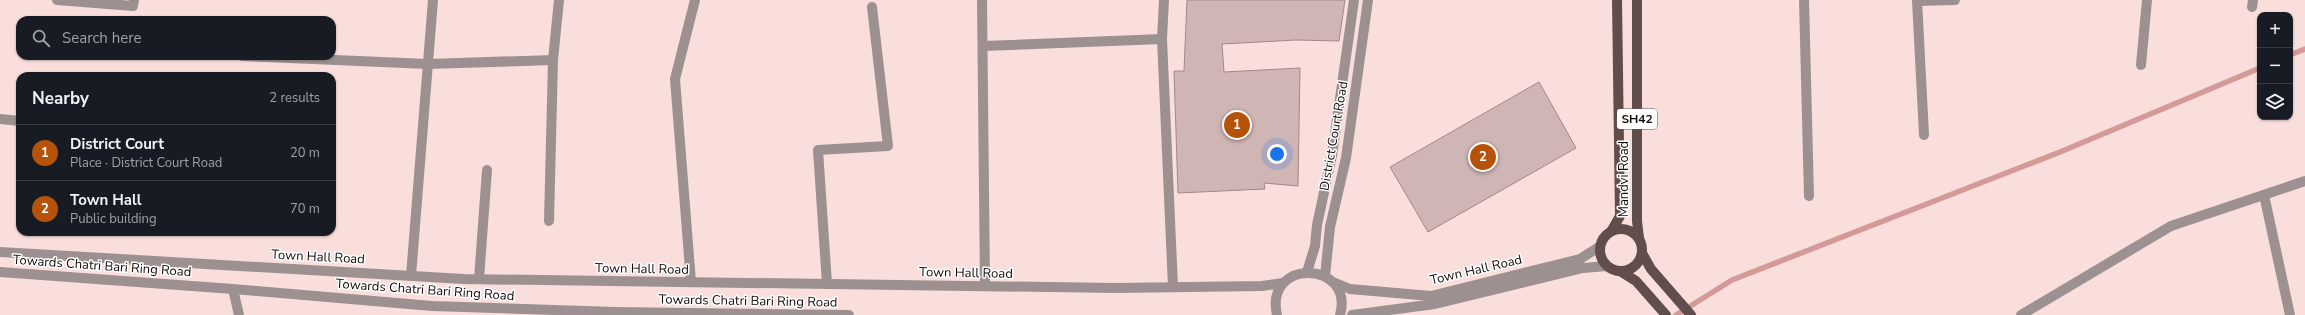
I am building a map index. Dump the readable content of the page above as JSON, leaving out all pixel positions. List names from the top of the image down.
{
  "streets": {
    "main road": ["SH42", "Mandvi Road"],
    "street": ["District Court Road", "Town Hall Road", "Towards Chatri Bari Ring Road"]
  },
  "crossings": [
    ["District Court Road", "Town Hall Road"],
    ["Mandvi Road", "Town Hall Road"]
  ],
  "page": {
    "map_buttons": ["+", "−"],
    "search": "Search here",
    "heading": ["Nearby", "2 results"],
    "pins": ["1", "2"],
    "list": [
      {
        "mark": "1",
        "name": "District Court",
        "note": "Place · District Court Road",
        "value": "20 m"
      },
      {
        "mark": "2",
        "name": "Town Hall",
        "note": "Public building",
        "value": "70 m"
      }
    ]
  }
}
